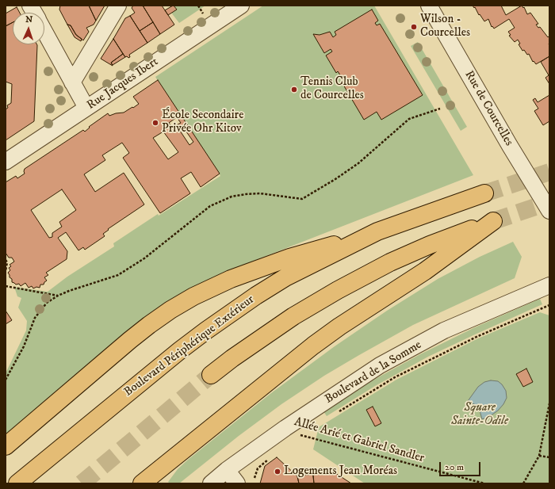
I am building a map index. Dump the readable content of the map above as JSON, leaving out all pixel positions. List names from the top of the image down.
{
  "streets": {
    "highway": ["Boulevard Périphérique Extérieur"],
    "street": ["Rue Jacques Ibert", "Rue de Courcelles", "Boulevard de la Somme"],
    "path": ["Allée Arié et Gabriel Sandler"]
  },
  "crossings": [
    ["Boulevard de la Somme", "Allée Arié et Gabriel Sandler"]
  ],
  "parks": ["Square Sainte-Odile"],
  "places": [
    "Wilson - Courcelles",
    "Tennis Club de Courcelles",
    "École Secondaire Privée Ohr Kitov",
    "Logements Jean Moréas"
  ],
  "scale_bar": "20 m",
  "north": "top"
}
